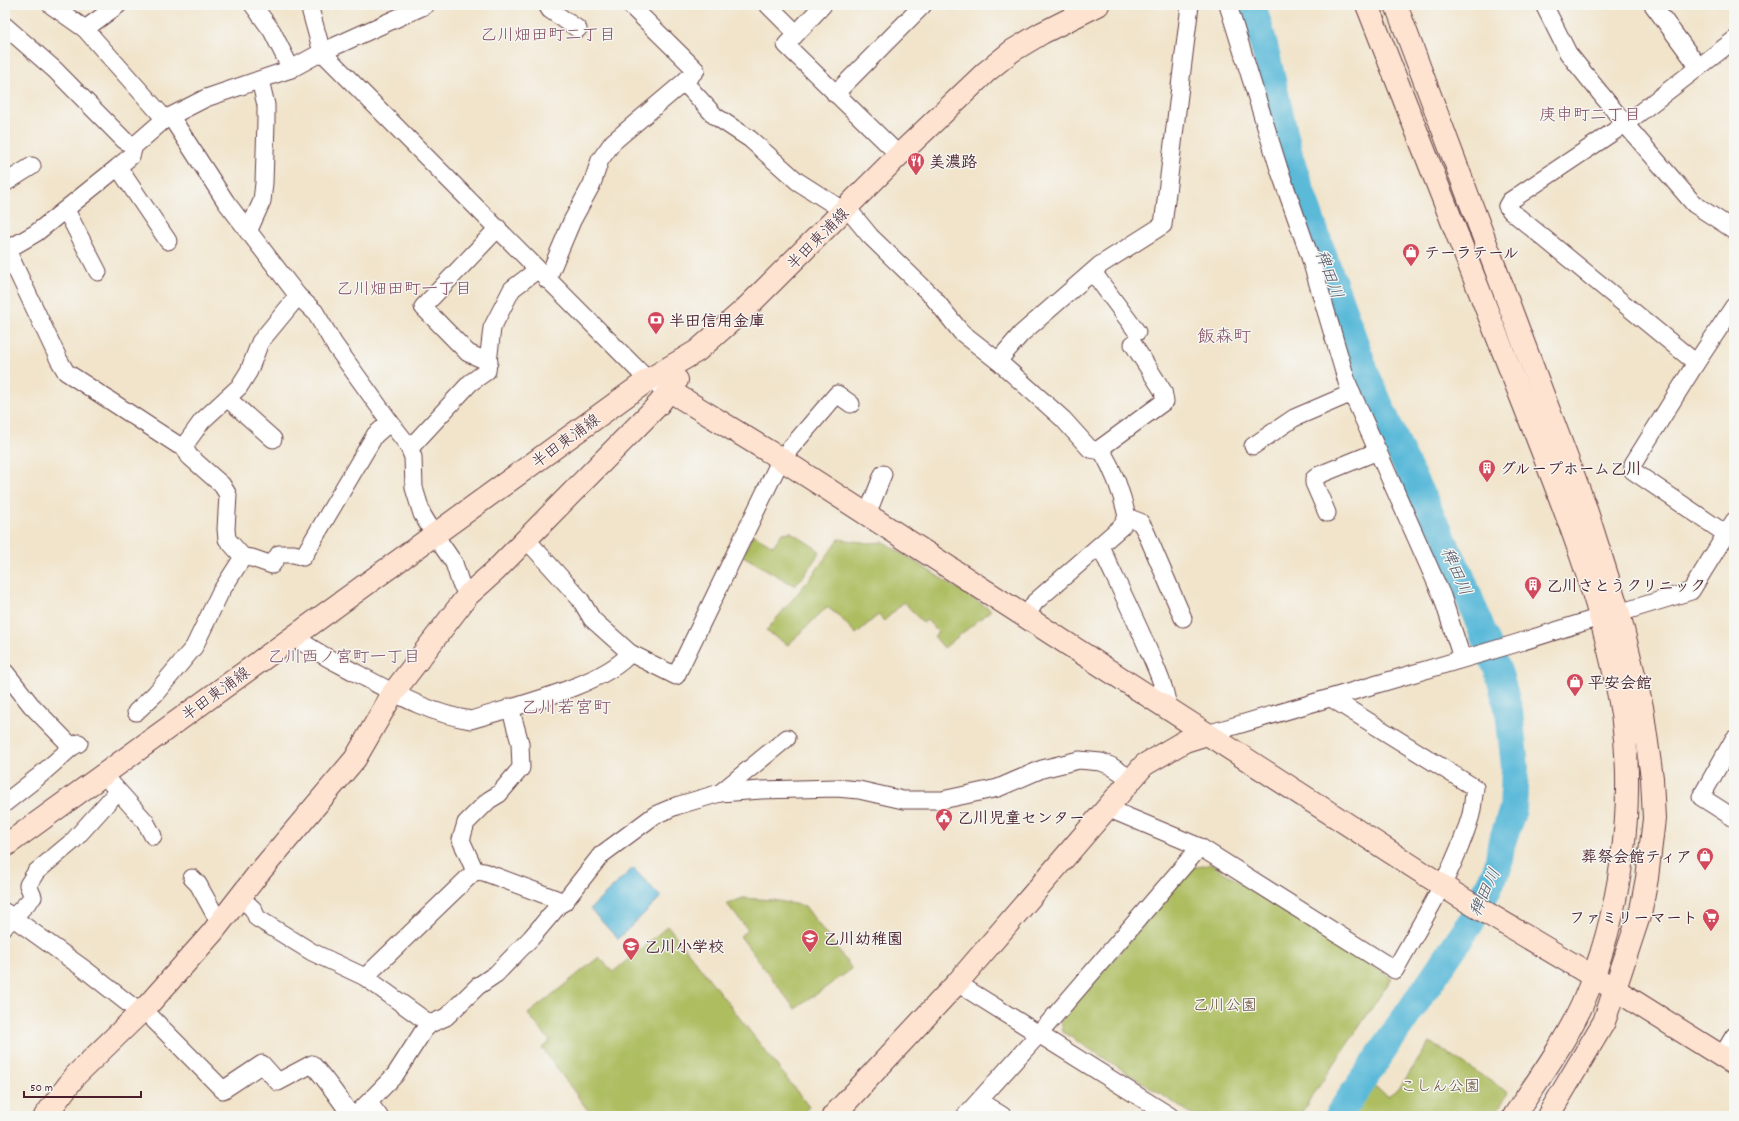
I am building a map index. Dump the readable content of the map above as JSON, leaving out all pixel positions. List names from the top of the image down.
{
  "streets": {
    "street": ["半田東浦線"]
  },
  "districts": [
    "乙川畑田町二丁目",
    "庚申町二丁目",
    "乙川畑田町一丁目",
    "飯森町",
    "乙川西ノ宮町一丁目",
    "乙川若宮町"
  ],
  "water": ["稗田川"],
  "parks": ["乙川公園", "こしん公園"],
  "places": {
    "restaurant": ["美濃路"],
    "shop": ["テーラテール", "平安会館", "葬祭会館ティア"],
    "bank": ["半田信用金庫"],
    "building": ["グループホーム乙川", "乙川さとうクリニック"],
    "public building": ["乙川児童センター"],
    "supermarket": ["ファミリーマート"],
    "school or university": ["乙川幼稚園", "乙川小学校"]
  },
  "scale_bar": "50 m"
}
